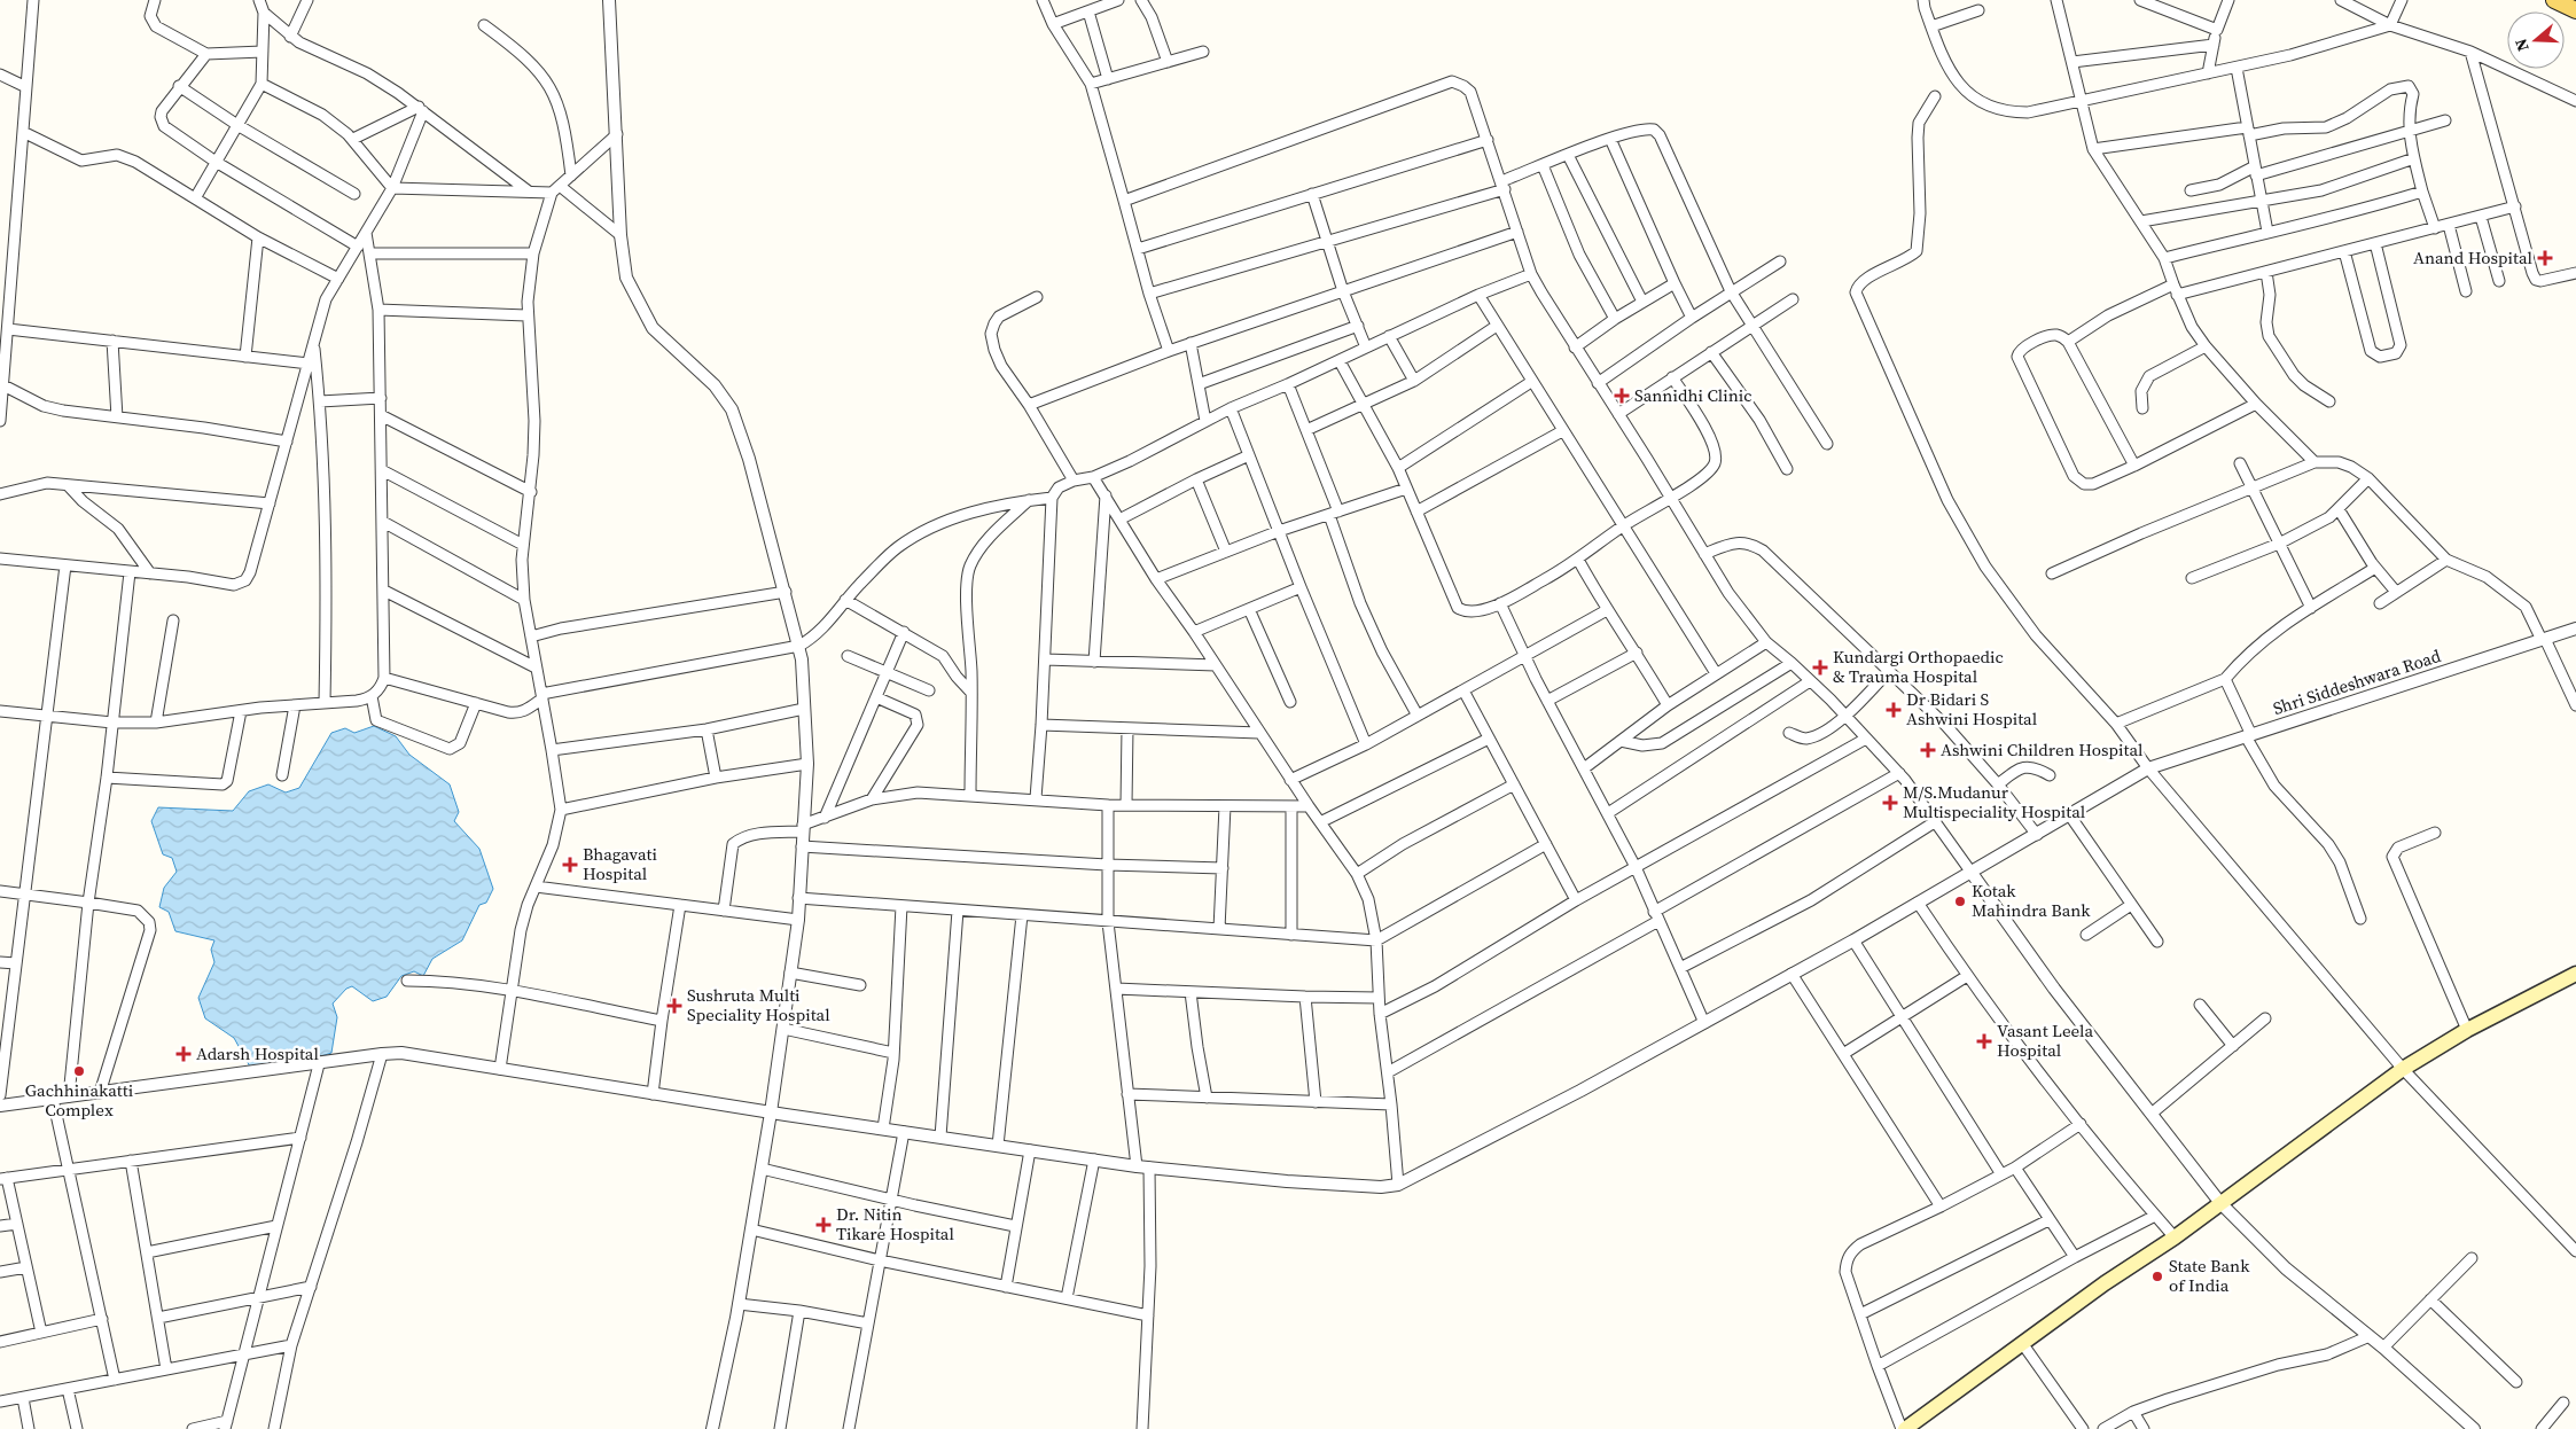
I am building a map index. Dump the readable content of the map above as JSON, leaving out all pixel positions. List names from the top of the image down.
{
  "streets": {
    "street": ["Shri Siddeshwara Road"]
  },
  "places": {
    "health": [
      "Anand Hospital",
      "Sannidhi Clinic",
      "Kundargi Orthopaedic & Trauma Hospital",
      "Dr Bidari S Ashwini Hospital",
      "Ashwini Children Hospital",
      "M/S.Mudanur Multispeciality Hospital",
      "Bhagavati Hospital",
      "Sushruta Multi Speciality Hospital",
      "Vasant Leela Hospital",
      "Adarsh Hospital",
      "Dr. Nitin Tikare Hospital"
    ],
    "other": ["Kotak Mahindra Bank", "Gachhinakatti Complex", "State Bank of India"]
  },
  "north": "left"
}
